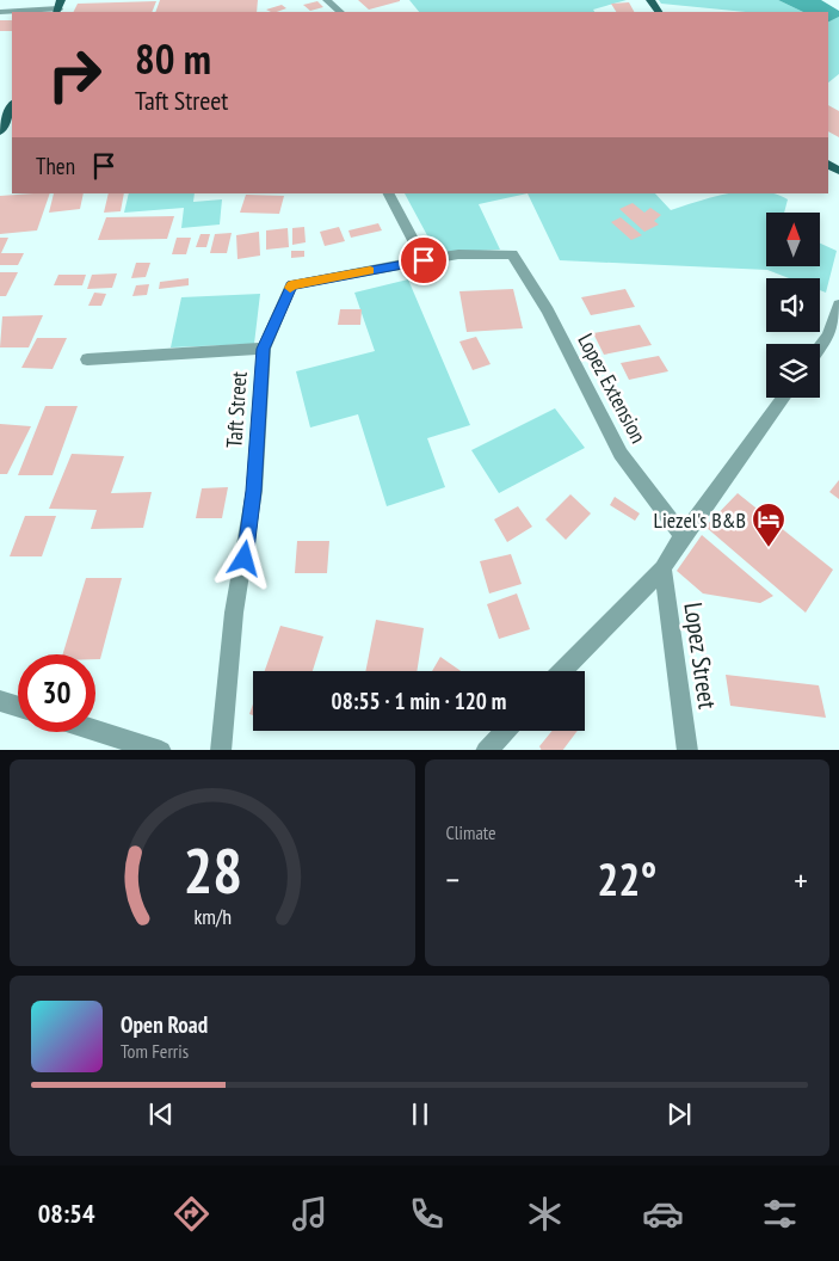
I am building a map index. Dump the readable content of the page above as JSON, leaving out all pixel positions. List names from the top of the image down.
{
  "streets": {
    "street": ["Lopez Extension", "Taft Street", "Lopez Street"]
  },
  "crossings": [
    ["Lopez Extension", "Taft Street"]
  ],
  "places": {
    "hotel": ["Liezel's B&B"]
  },
  "north": "top",
  "page": {
    "turn": ["80 m", "Taft Street"],
    "then": "Then",
    "limit": "30",
    "trip": "08:55 · 1 min · 120 m",
    "tile": "Climate",
    "heat": ["−", "22°", "+"],
    "song": ["Open Road", "Tom Ferris"],
    "tabs": "08:54",
    "gauge": ["28", "km/h"]
  }
}
